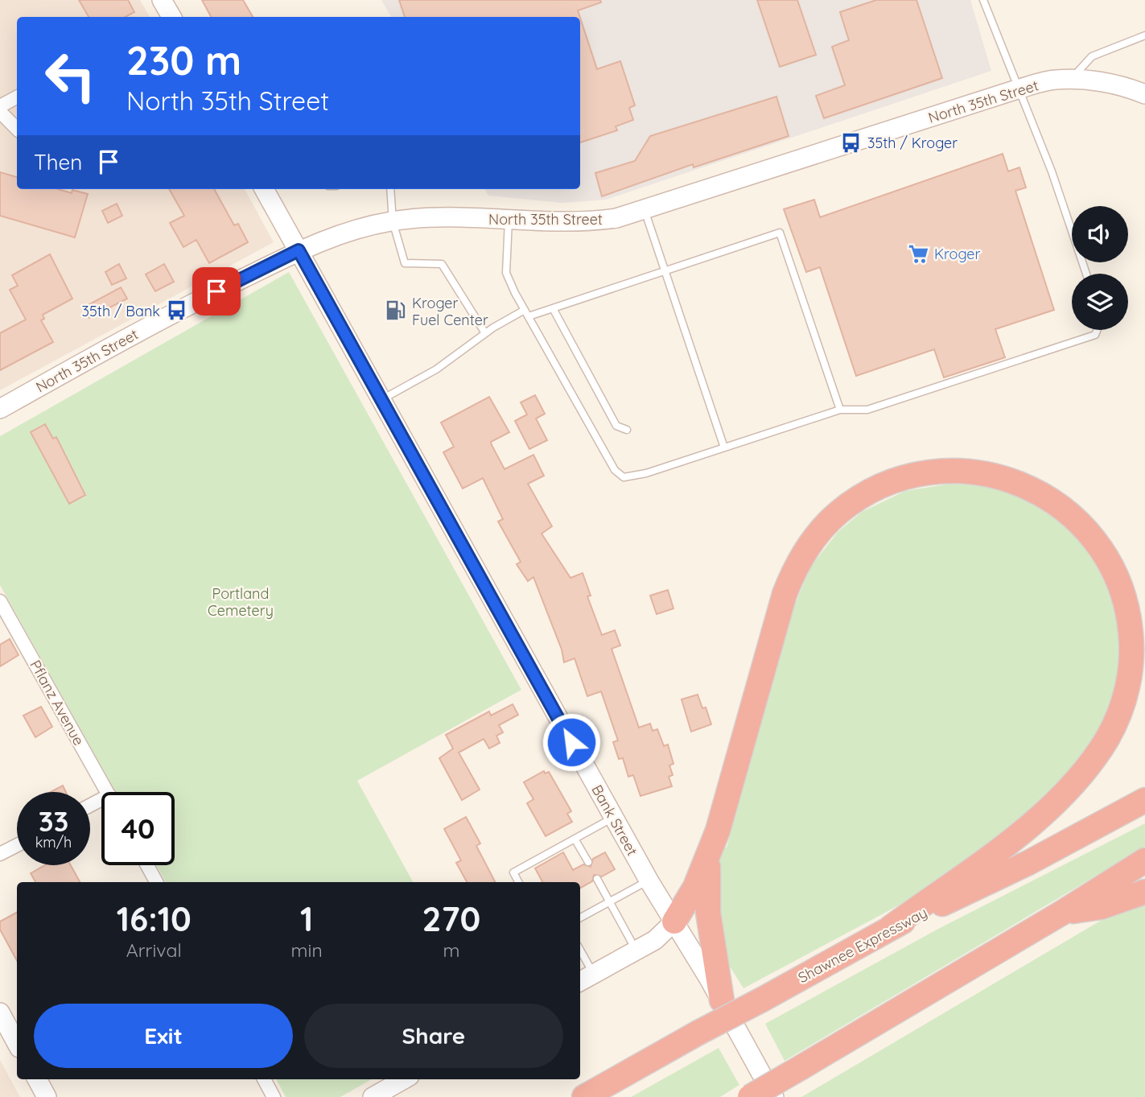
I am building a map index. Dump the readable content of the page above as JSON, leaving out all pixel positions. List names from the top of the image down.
{
  "streets": {
    "highway": ["Shawnee Expressway"],
    "street": ["North 35th Street", "Pflanz Avenue", "Bank Street"]
  },
  "crossings": [
    ["North 35th Street", "Bank Street"]
  ],
  "parks": ["Portland Cemetery"],
  "places": {
    "bus stop": ["35th / Kroger", "35th / Bank"],
    "supermarket": ["Kroger"],
    "fuel station": ["Kroger Fuel Center"]
  },
  "page": {
    "turn": ["230 m", "North 35th Street"],
    "then": "Then",
    "speed": "33 km/h",
    "limit": "40",
    "eta": [
      "16:10",
      "Arrival",
      "1",
      "min",
      "270",
      "m"
    ],
    "buttons": ["Exit", "Share"]
  }
}
